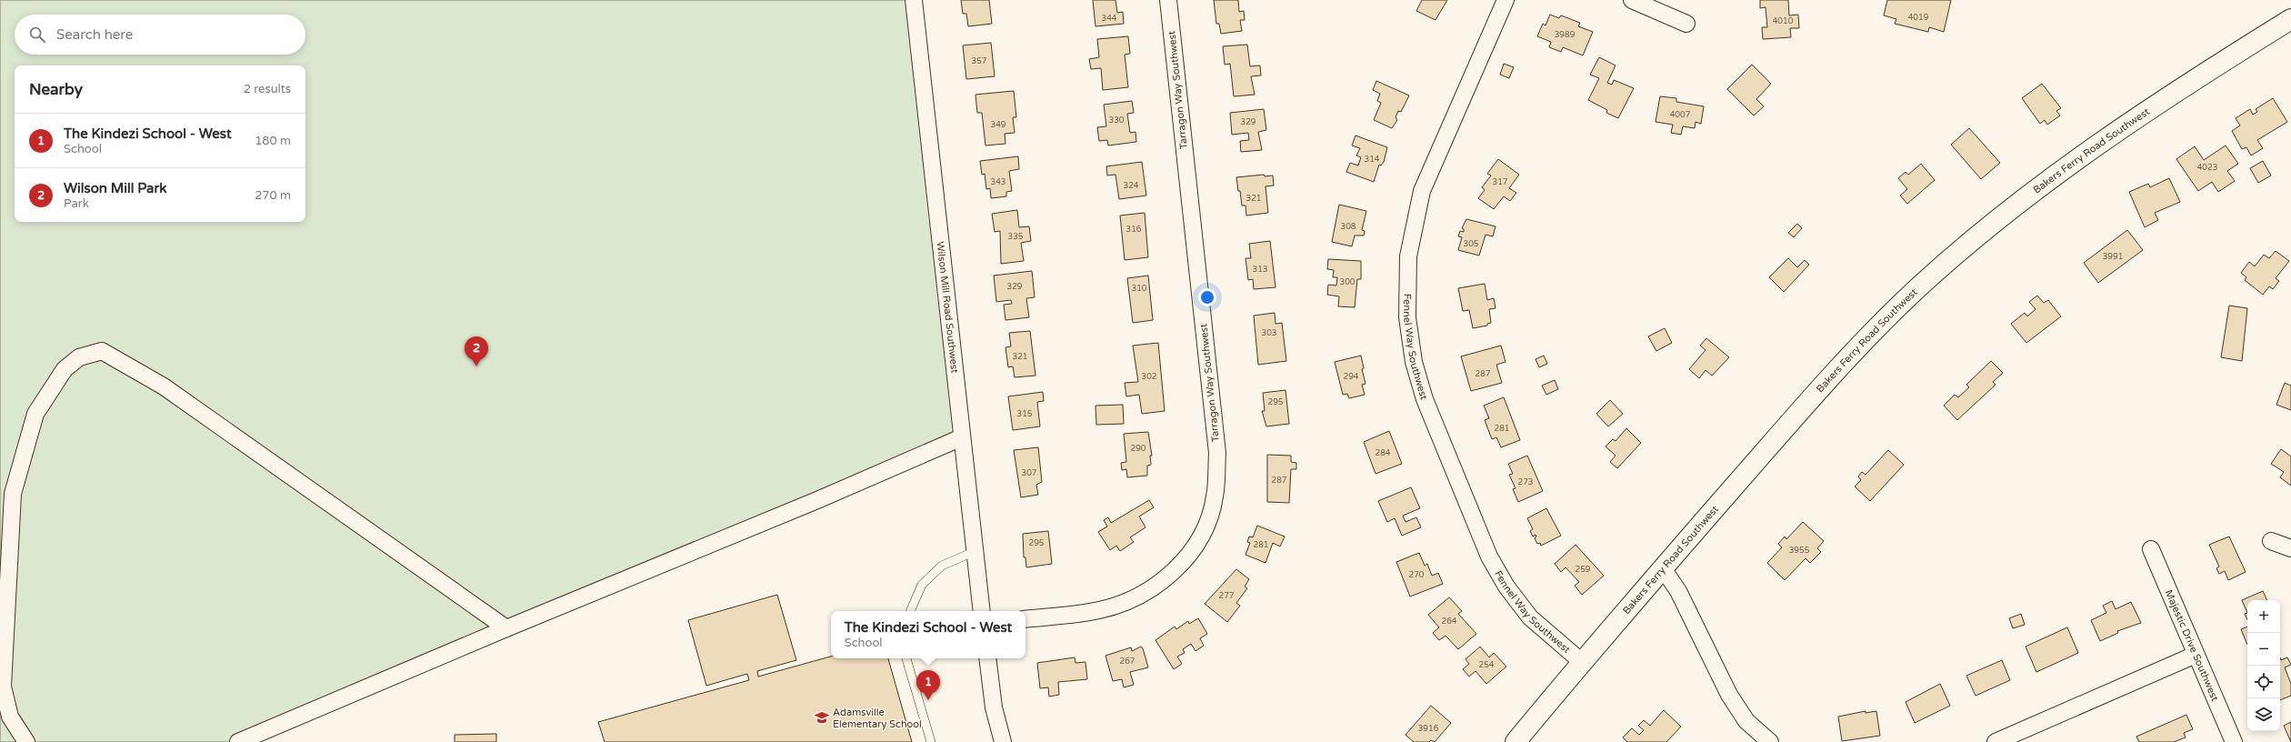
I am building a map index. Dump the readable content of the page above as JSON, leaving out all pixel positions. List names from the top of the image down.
{
  "streets": {
    "street": [
      "Tarragon Way Southwest",
      "Bakers Ferry Road Southwest",
      "Wilson Mill Road Southwest",
      "Fennel Way Southwest",
      "Majestic Drive Southwest"
    ]
  },
  "crossings": [
    ["Bakers Ferry Road Southwest", "Fennel Way Southwest"]
  ],
  "places": {
    "school or university": ["Adamsville Elementary School"]
  },
  "house_numbers": [
    "4019",
    "344",
    "4010",
    "3989",
    "357",
    "4007",
    "330",
    "329",
    "349",
    "314",
    "4023",
    "343",
    "317",
    "324",
    "321",
    "308",
    "316",
    "335",
    "305",
    "3991",
    "313",
    "300",
    "329",
    "310",
    "303",
    "321",
    "287",
    "302",
    "294",
    "295",
    "315",
    "281",
    "290",
    "284",
    "307",
    "287",
    "273",
    "295",
    "281",
    "3955",
    "259",
    "270",
    "277",
    "264",
    "267",
    "254",
    "3916"
  ],
  "page": {
    "search": "Search here",
    "heading": ["Nearby", "2 results"],
    "list": [
      {
        "mark": "1",
        "name": "The Kindezi School - West",
        "note": "School",
        "value": "180 m"
      },
      {
        "mark": "2",
        "name": "Wilson Mill Park",
        "note": "Park",
        "value": "270 m"
      }
    ],
    "pins": ["2", "1"],
    "map_buttons": ["+", "−"],
    "popup": ["The Kindezi School - West", "School"]
  }
}
